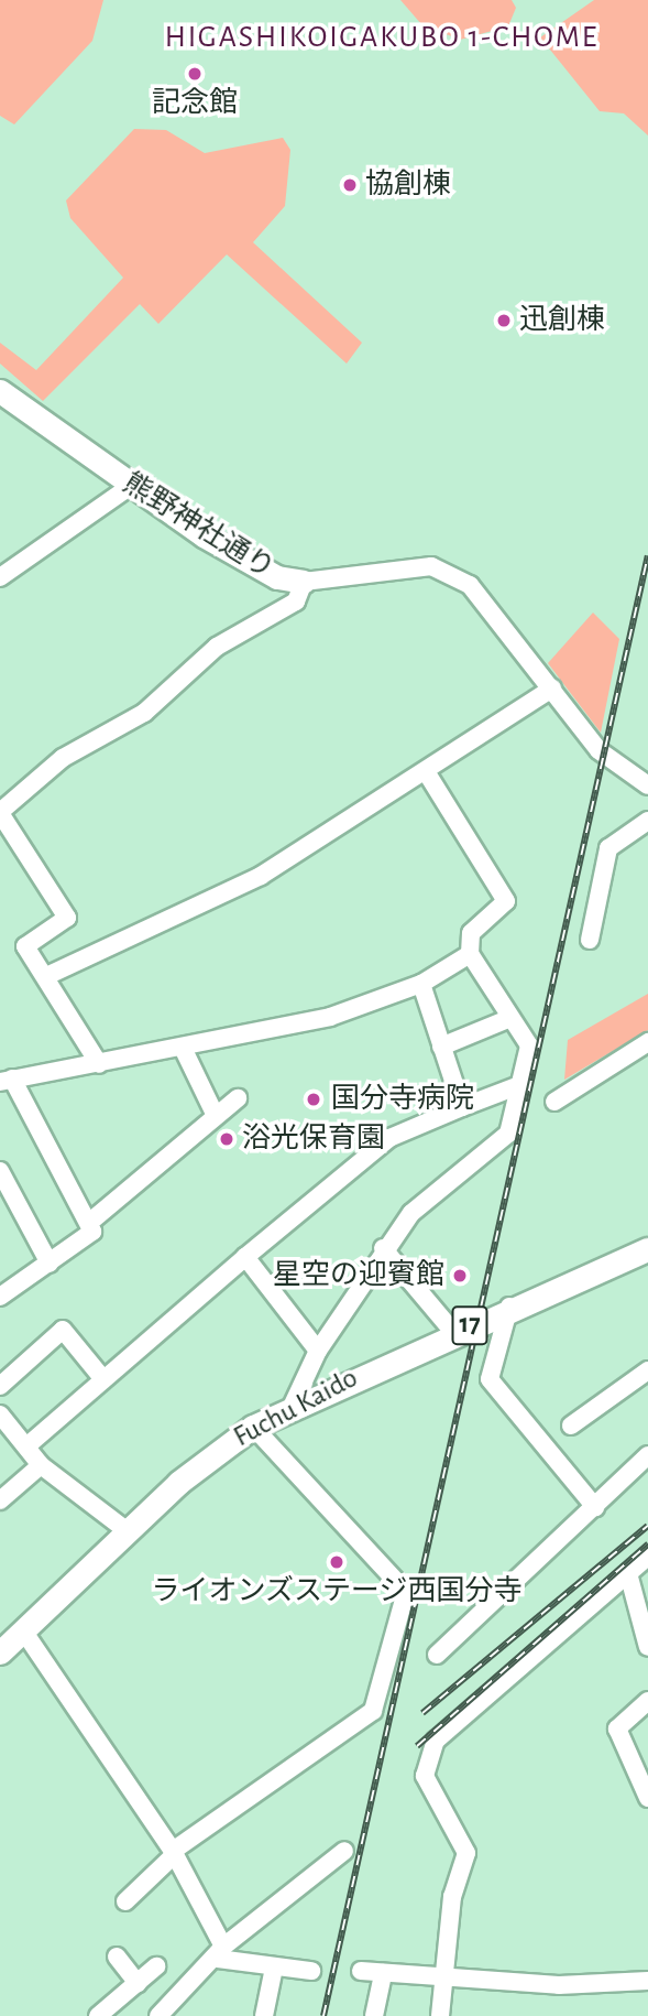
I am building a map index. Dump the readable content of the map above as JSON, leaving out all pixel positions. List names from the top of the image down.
{
  "streets": {
    "main road": ["熊野神社通り", "17", "Fuchu Kaido"]
  },
  "districts": ["HIGASHIKOIGAKUBO 1-CHOME"],
  "places": [
    "記念館",
    "協創棟",
    "迅創棟",
    "国分寺病院",
    "浴光保育園",
    "星空の迎賓館",
    "ライオンズステージ西国分寺"
  ]
}
